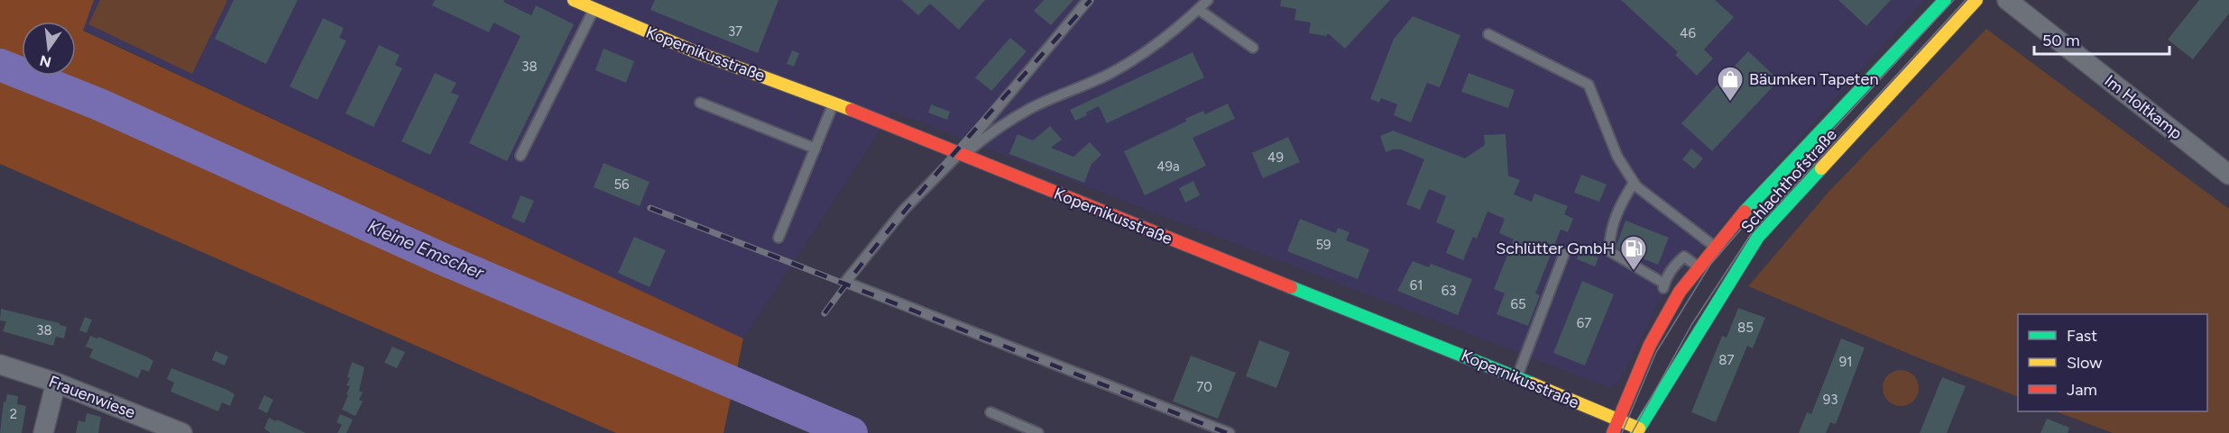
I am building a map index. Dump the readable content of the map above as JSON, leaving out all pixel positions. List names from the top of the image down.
{
  "streets": {
    "street": [
      "Kopernikusstraße",
      "Im Holtkamp",
      "Schlachthofstraße",
      "Frauenwiese"
    ]
  },
  "crossings": [
    ["Kopernikusstraße", "Schlachthofstraße"]
  ],
  "water": ["Kleine Emscher"],
  "places": {
    "shop": ["Bäumken Tapeten"],
    "fuel station": ["Schlütter GmbH"]
  },
  "house_numbers": [
    "37",
    "46",
    "38",
    "49",
    "49a",
    "56",
    "59",
    "61",
    "63",
    "65",
    "67",
    "85",
    "38",
    "87",
    "91",
    "70",
    "93",
    "2"
  ],
  "legend": ["Fast", "Slow", "Jam"],
  "scale_bar": "50 m",
  "north": "bottom"
}
